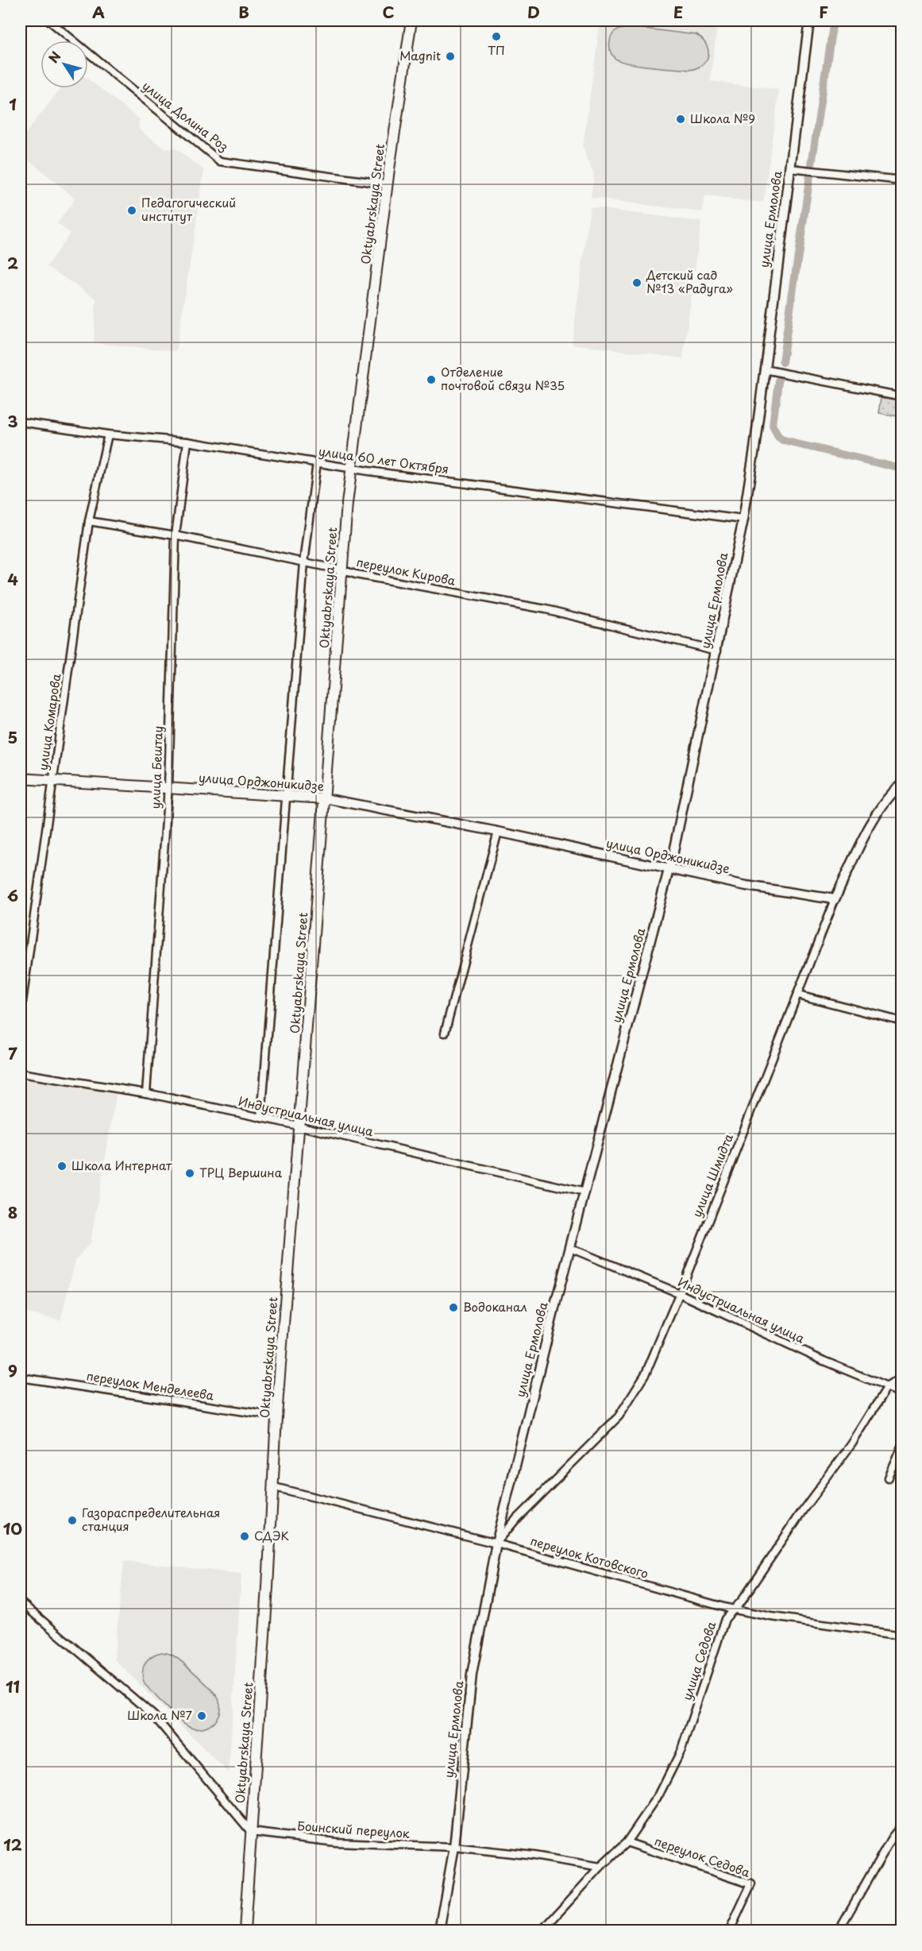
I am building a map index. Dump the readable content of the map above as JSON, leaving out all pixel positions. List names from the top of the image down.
{
  "streets": {
    "main road": ["Oktyabrskaya Street", "улица Орджоникидзе"],
    "street": [
      "улица Долина Роз",
      "улица Ермолова",
      "улица 60 лет Октября",
      "переулок Кирова",
      "улица Комарова",
      "улица Бештау",
      "Индустриальная улица",
      "улица Шмидта",
      "переулок Менделеева",
      "переулок Котовского",
      "улица Седова",
      "Боинский переулок",
      "переулок Седова"
    ]
  },
  "crossings": [
    ["улица Долина Роз", "Oktyabrskaya Street"],
    ["Oktyabrskaya Street", "улица 60 лет Октября"],
    ["Oktyabrskaya Street", "переулок Кирова"],
    ["Oktyabrskaya Street", "улица Орджоникидзе"],
    ["Oktyabrskaya Street", "Индустриальная улица"],
    ["Oktyabrskaya Street", "переулок Менделеева"],
    ["Oktyabrskaya Street", "переулок Котовского"],
    ["Oktyabrskaya Street", "Боинский переулок"],
    ["улица Ермолова", "улица 60 лет Октября"],
    ["улица Ермолова", "переулок Кирова"],
    ["улица Ермолова", "улица Орджоникидзе"],
    ["улица Ермолова", "Индустриальная улица"],
    ["улица Ермолова", "улица Шмидта"],
    ["улица Ермолова", "переулок Котовского"],
    ["улица Ермолова", "Боинский переулок"],
    ["улица 60 лет Октября", "улица Комарова"],
    ["улица 60 лет Октября", "улица Бештау"],
    ["переулок Кирова", "улица Комарова"],
    ["переулок Кирова", "улица Бештау"],
    ["улица Комарова", "улица Орджоникидзе"],
    ["улица Бештау", "улица Орджоникидзе"],
    ["улица Бештау", "Индустриальная улица"],
    ["улица Орджоникидзе", "улица Шмидта"],
    ["Индустриальная улица", "улица Шмидта"],
    ["Индустриальная улица", "улица Седова"],
    ["улица Шмидта", "переулок Котовского"],
    ["переулок Котовского", "улица Седова"],
    ["улица Седова", "Боинский переулок"],
    ["улица Седова", "переулок Седова"]
  ],
  "places": [
    "ТП",
    "Magnit",
    "Школа №9",
    "Педагогический институт",
    "Детский сад №13 «Радуга»",
    "Отделение почтовой связи №35",
    "Школа Интернат",
    "ТРЦ Вершина",
    "Водоканал",
    "Газораспределительная станция",
    "СДЭК",
    "Школа №7"
  ],
  "north": "top left",
  "grid": {
    "columns": [
      "A",
      "B",
      "C",
      "D",
      "E",
      "F"
    ],
    "rows": [
      "1",
      "2",
      "3",
      "4",
      "5",
      "6",
      "7",
      "8",
      "9",
      "10",
      "11",
      "12"
    ]
  }
}
